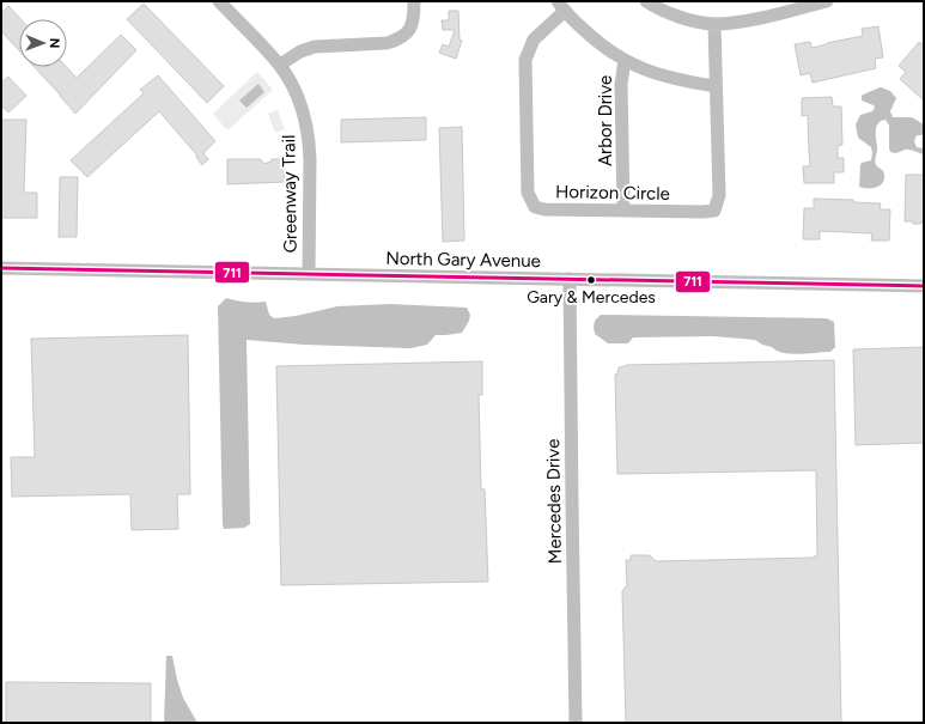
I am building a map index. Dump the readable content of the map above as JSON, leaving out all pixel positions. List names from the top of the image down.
{
  "streets": {
    "street": [
      "Arbor Drive",
      "Horizon Circle",
      "Greenway Trail",
      "North Gary Avenue",
      "Mercedes Drive"
    ]
  },
  "crossings": [
    ["Arbor Drive", "Horizon Circle"],
    ["Greenway Trail", "North Gary Avenue"],
    ["North Gary Avenue", "Mercedes Drive"]
  ],
  "places": ["Gary & Mercedes"],
  "lines": ["transit line 711"],
  "north": "right"
}
